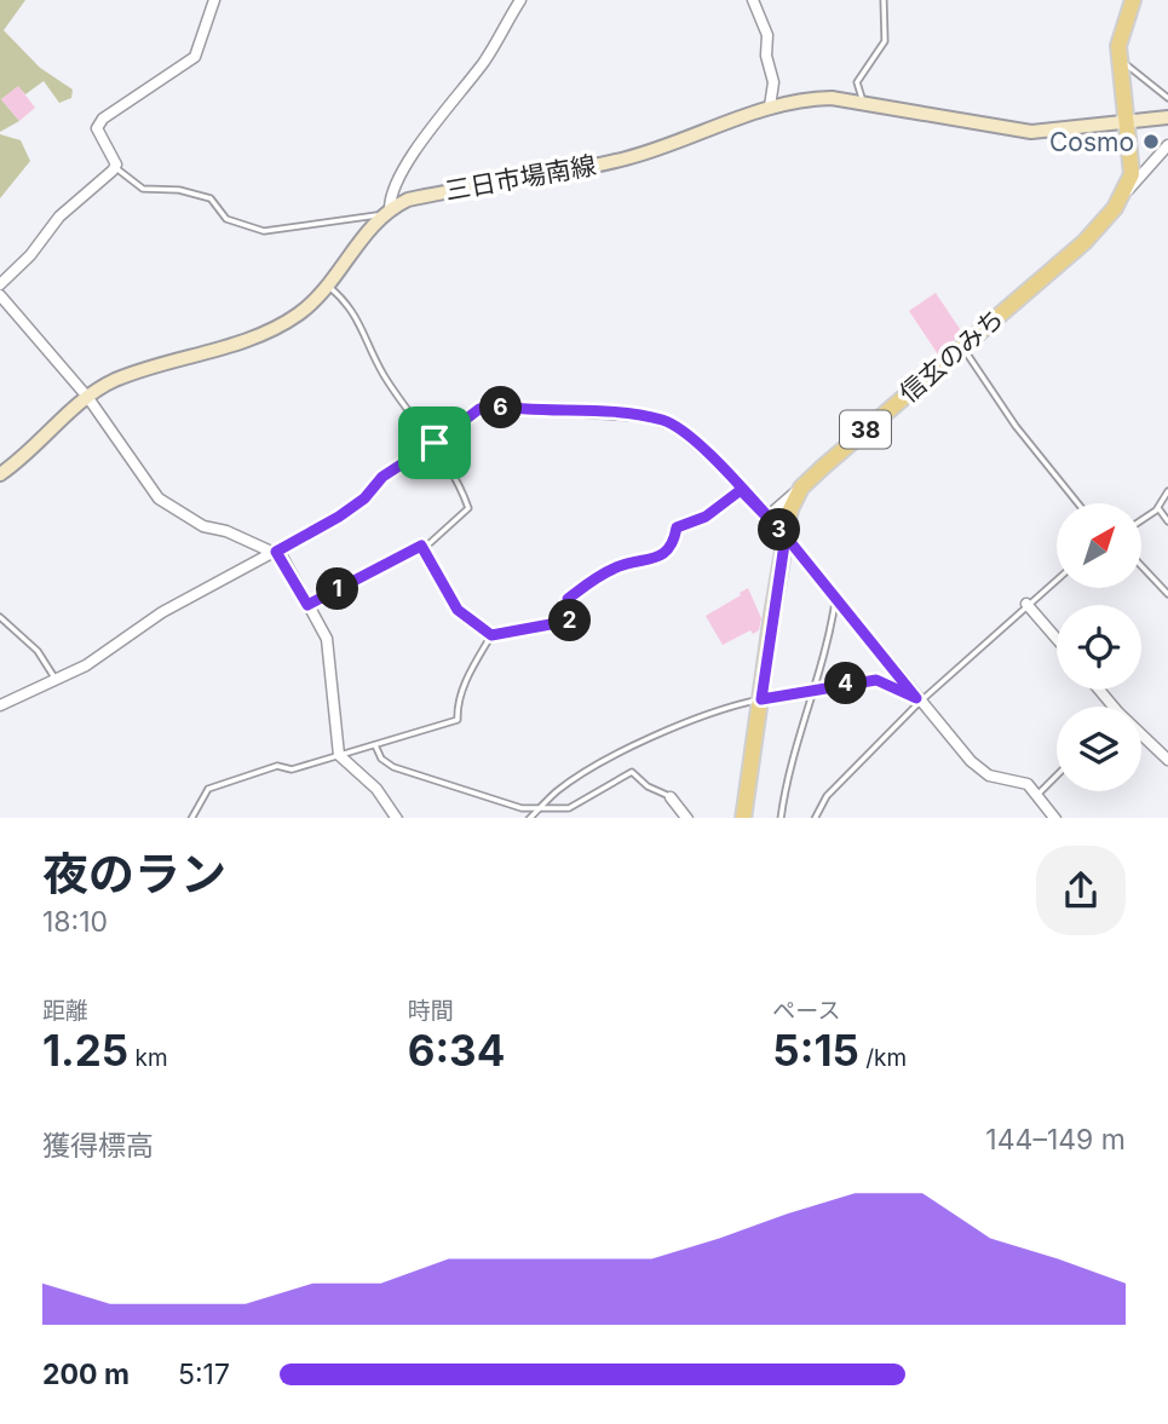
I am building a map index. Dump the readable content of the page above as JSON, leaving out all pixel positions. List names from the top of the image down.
{
  "streets": {
    "main road": ["三日市場南線", "信玄のみち", "38"]
  },
  "places": ["Cosmo"],
  "north": "top right",
  "page": {
    "pins": [
      "6",
      "3",
      "1",
      "2",
      "4"
    ],
    "heading": ["夜のラン", "18:10"],
    "stats": [
      ["距離", "1.25 km"],
      ["時間", "6:34"],
      ["ペース", "5:15 /km"]
    ],
    "chart": ["獲得標高", "144–149 m"],
    "list": [
      {
        "name": "200 m",
        "note": "5:17"
      }
    ]
  }
}
